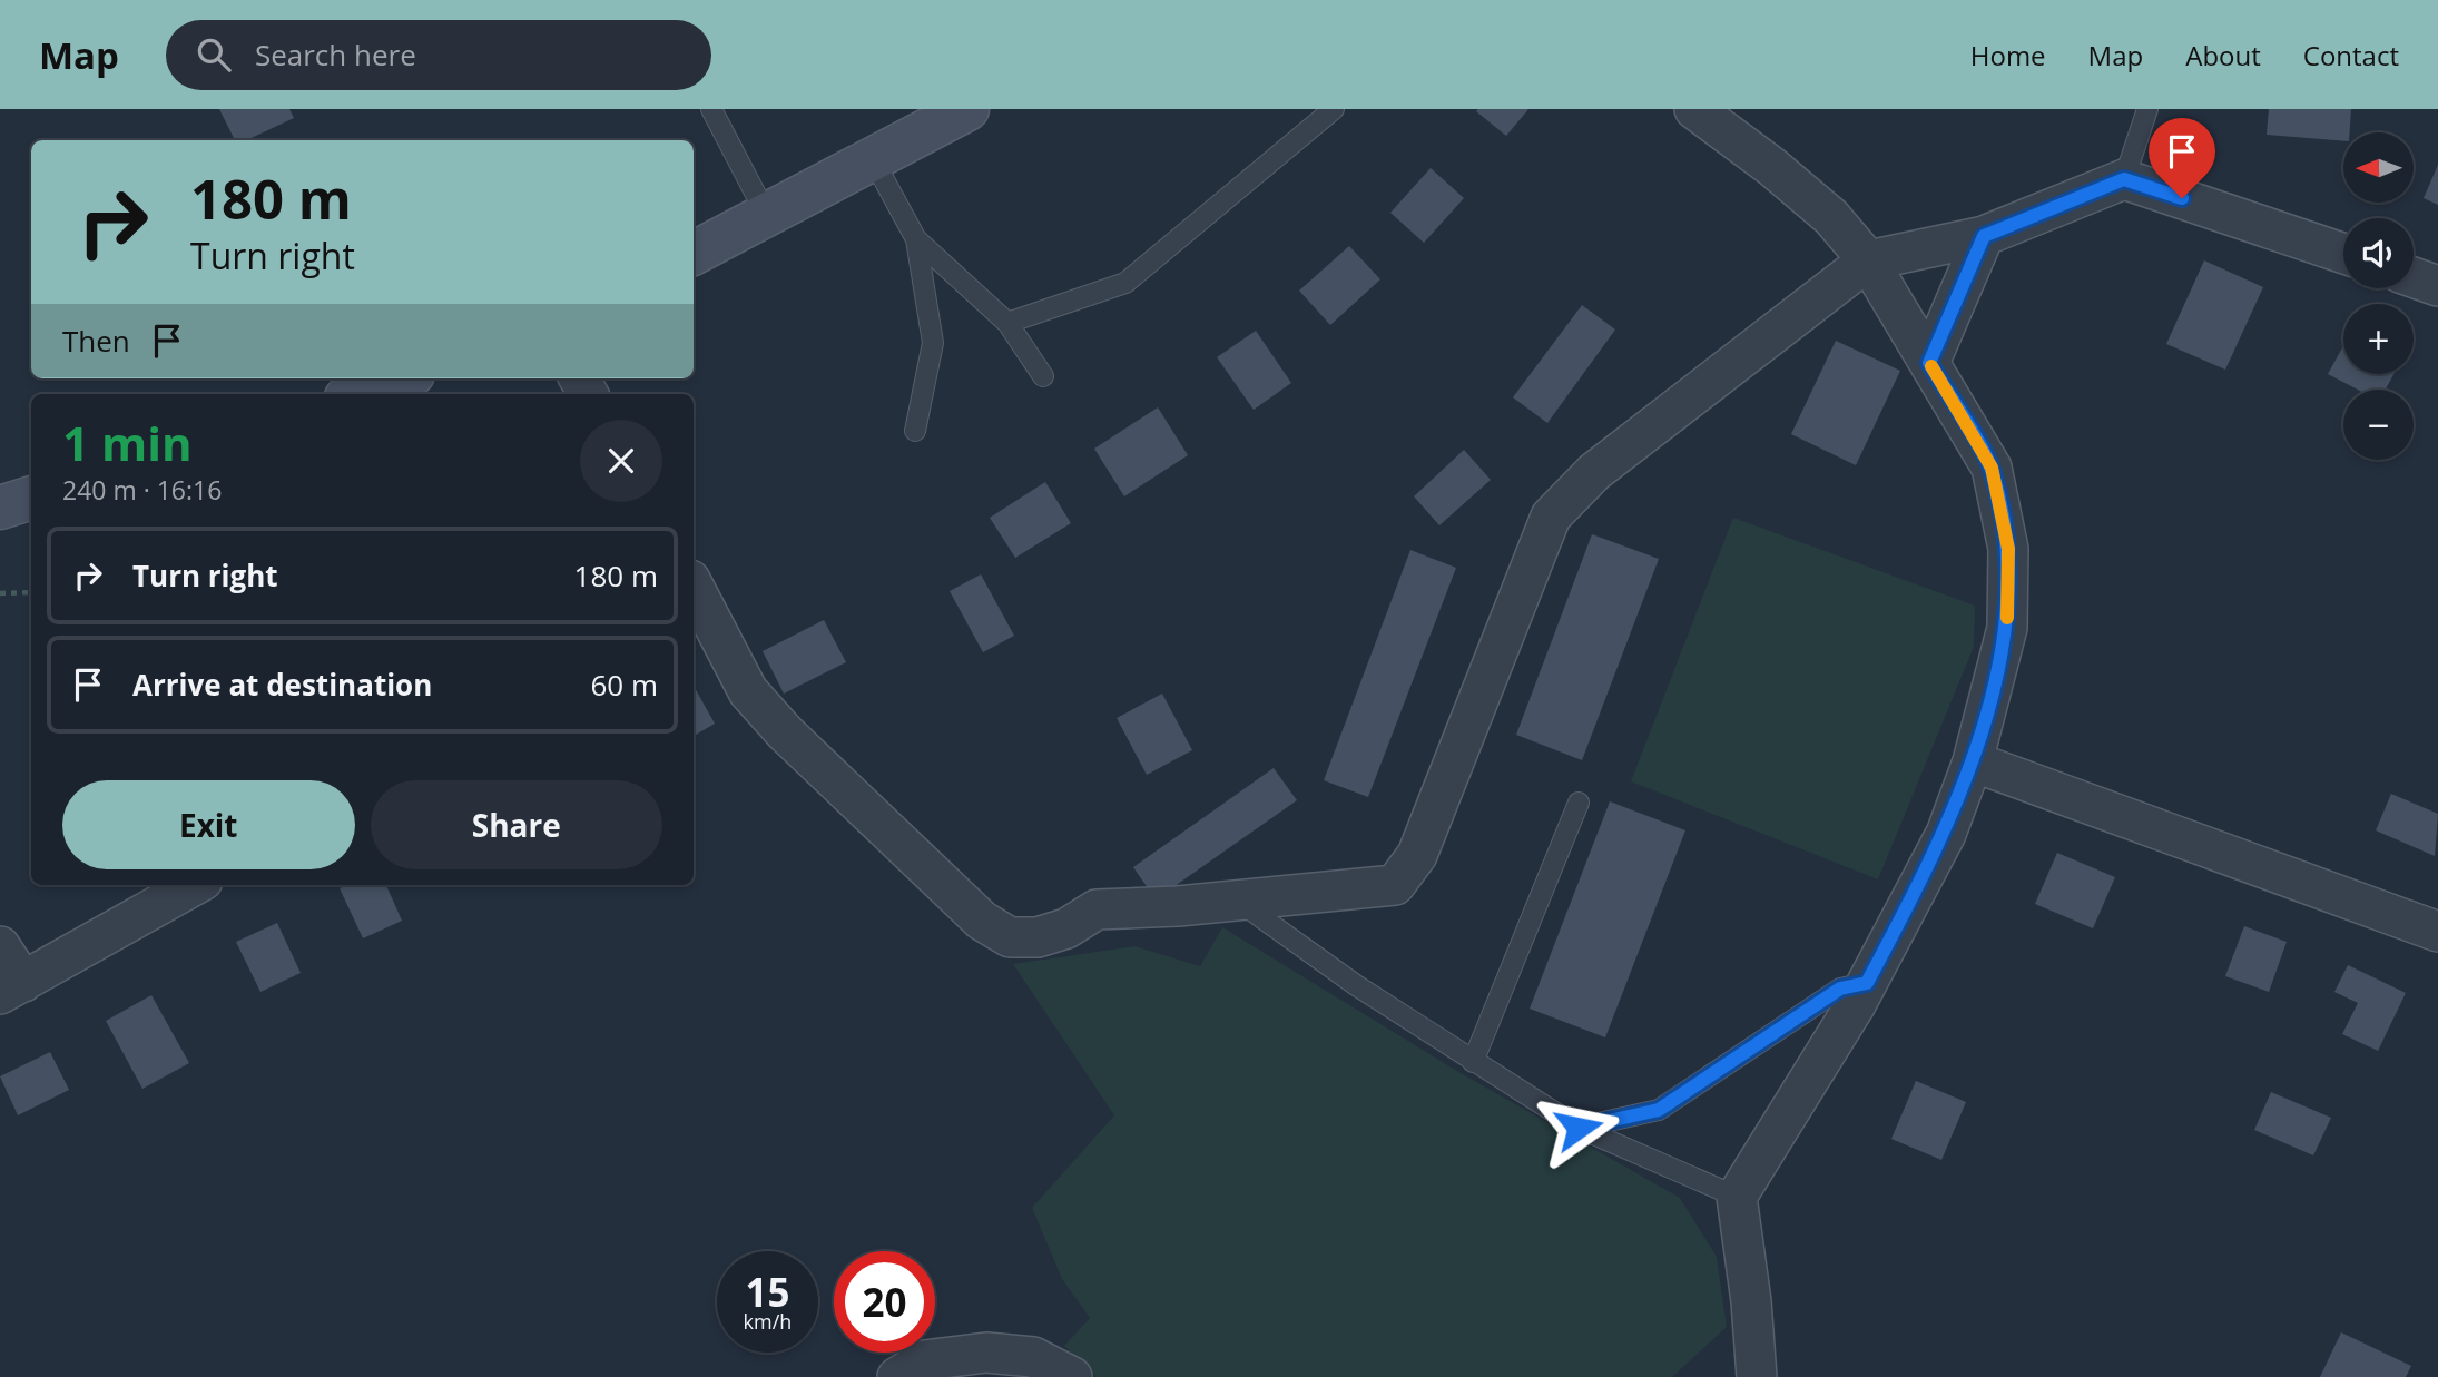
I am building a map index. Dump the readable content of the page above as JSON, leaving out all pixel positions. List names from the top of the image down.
{
  "north": "left",
  "page": {
    "header": "Map",
    "search": "Search here",
    "nav": [
      "Home",
      "Map",
      "About",
      "Contact"
    ],
    "map_buttons": ["+", "−"],
    "turn": ["180 m", "Turn right"],
    "then": "Then",
    "heading": ["1 min", "240 m · 16:16"],
    "list": [
      {
        "name": "Turn right",
        "value": "180 m"
      },
      {
        "name": "Arrive at destination",
        "value": "60 m"
      }
    ],
    "buttons": ["Exit", "Share"],
    "speed": "15 km/h",
    "limit": "20"
  }
}
